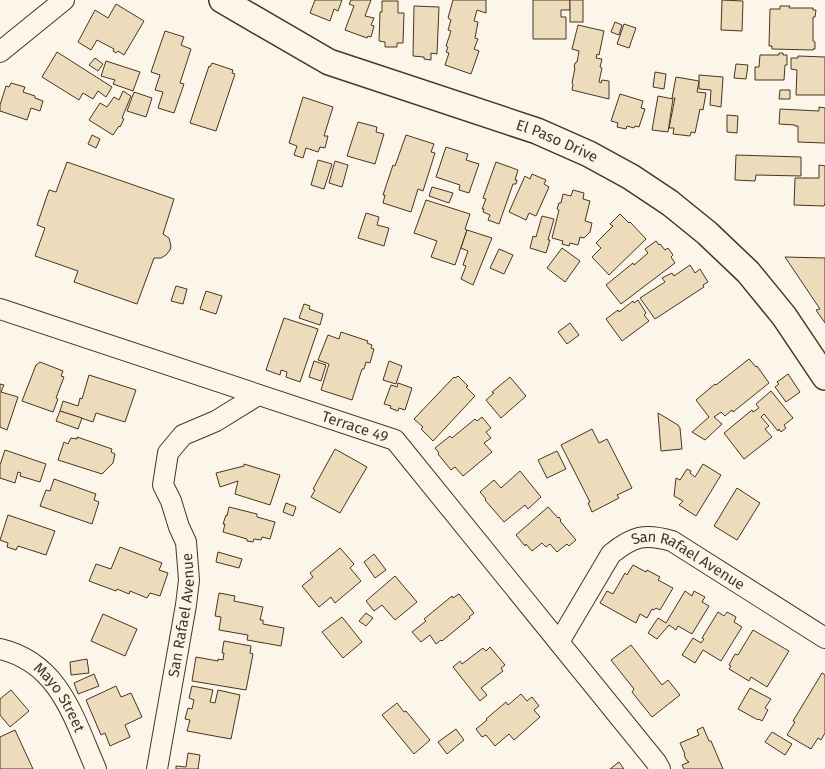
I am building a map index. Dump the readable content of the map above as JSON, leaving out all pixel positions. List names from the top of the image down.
{
  "streets": {
    "street": [
      "El Paso Drive",
      "Terrace 49",
      "San Rafael Avenue",
      "Mayo Street"
    ]
  },
  "crossings": [
    ["Terrace 49", "San Rafael Avenue"]
  ]
}
